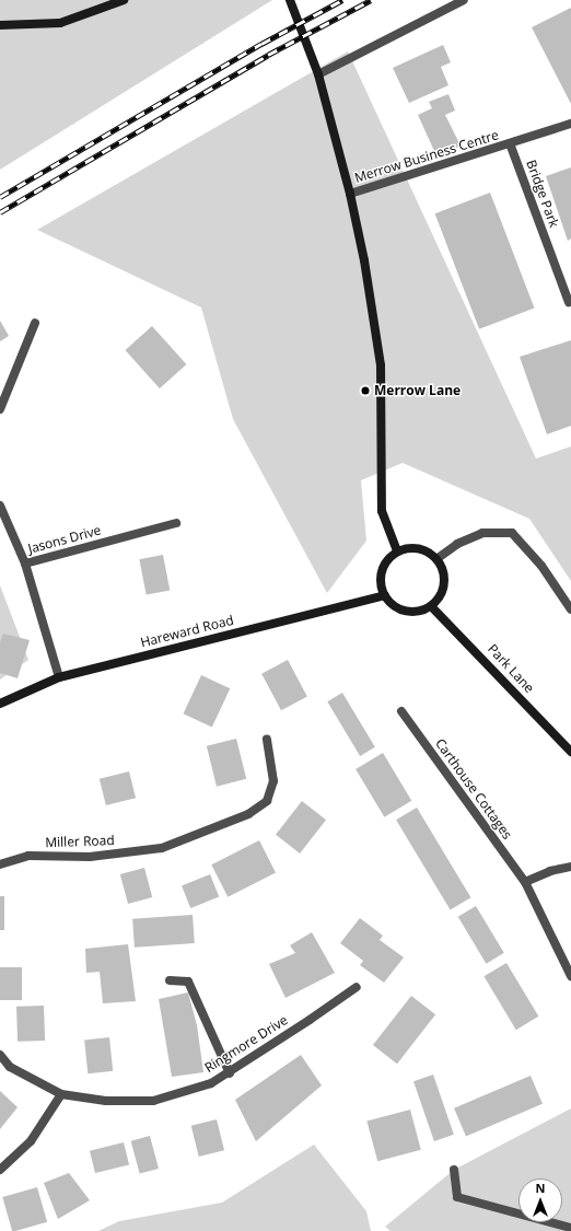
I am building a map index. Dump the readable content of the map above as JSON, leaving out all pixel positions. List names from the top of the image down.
{
  "streets": {
    "main road": ["Hareward Road", "Park Lane"],
    "street": [
      "Merrow Business Centre",
      "Bridge Park",
      "Jasons Drive",
      "Carthouse Cottages",
      "Miller Road",
      "Ringmore Drive"
    ]
  },
  "crossings": [
    ["Merrow Business Centre", "Bridge Park"],
    ["Jasons Drive", "Hareward Road"],
    ["Hareward Road", "Park Lane"]
  ],
  "places": ["Merrow Lane"],
  "north": "top"
}
